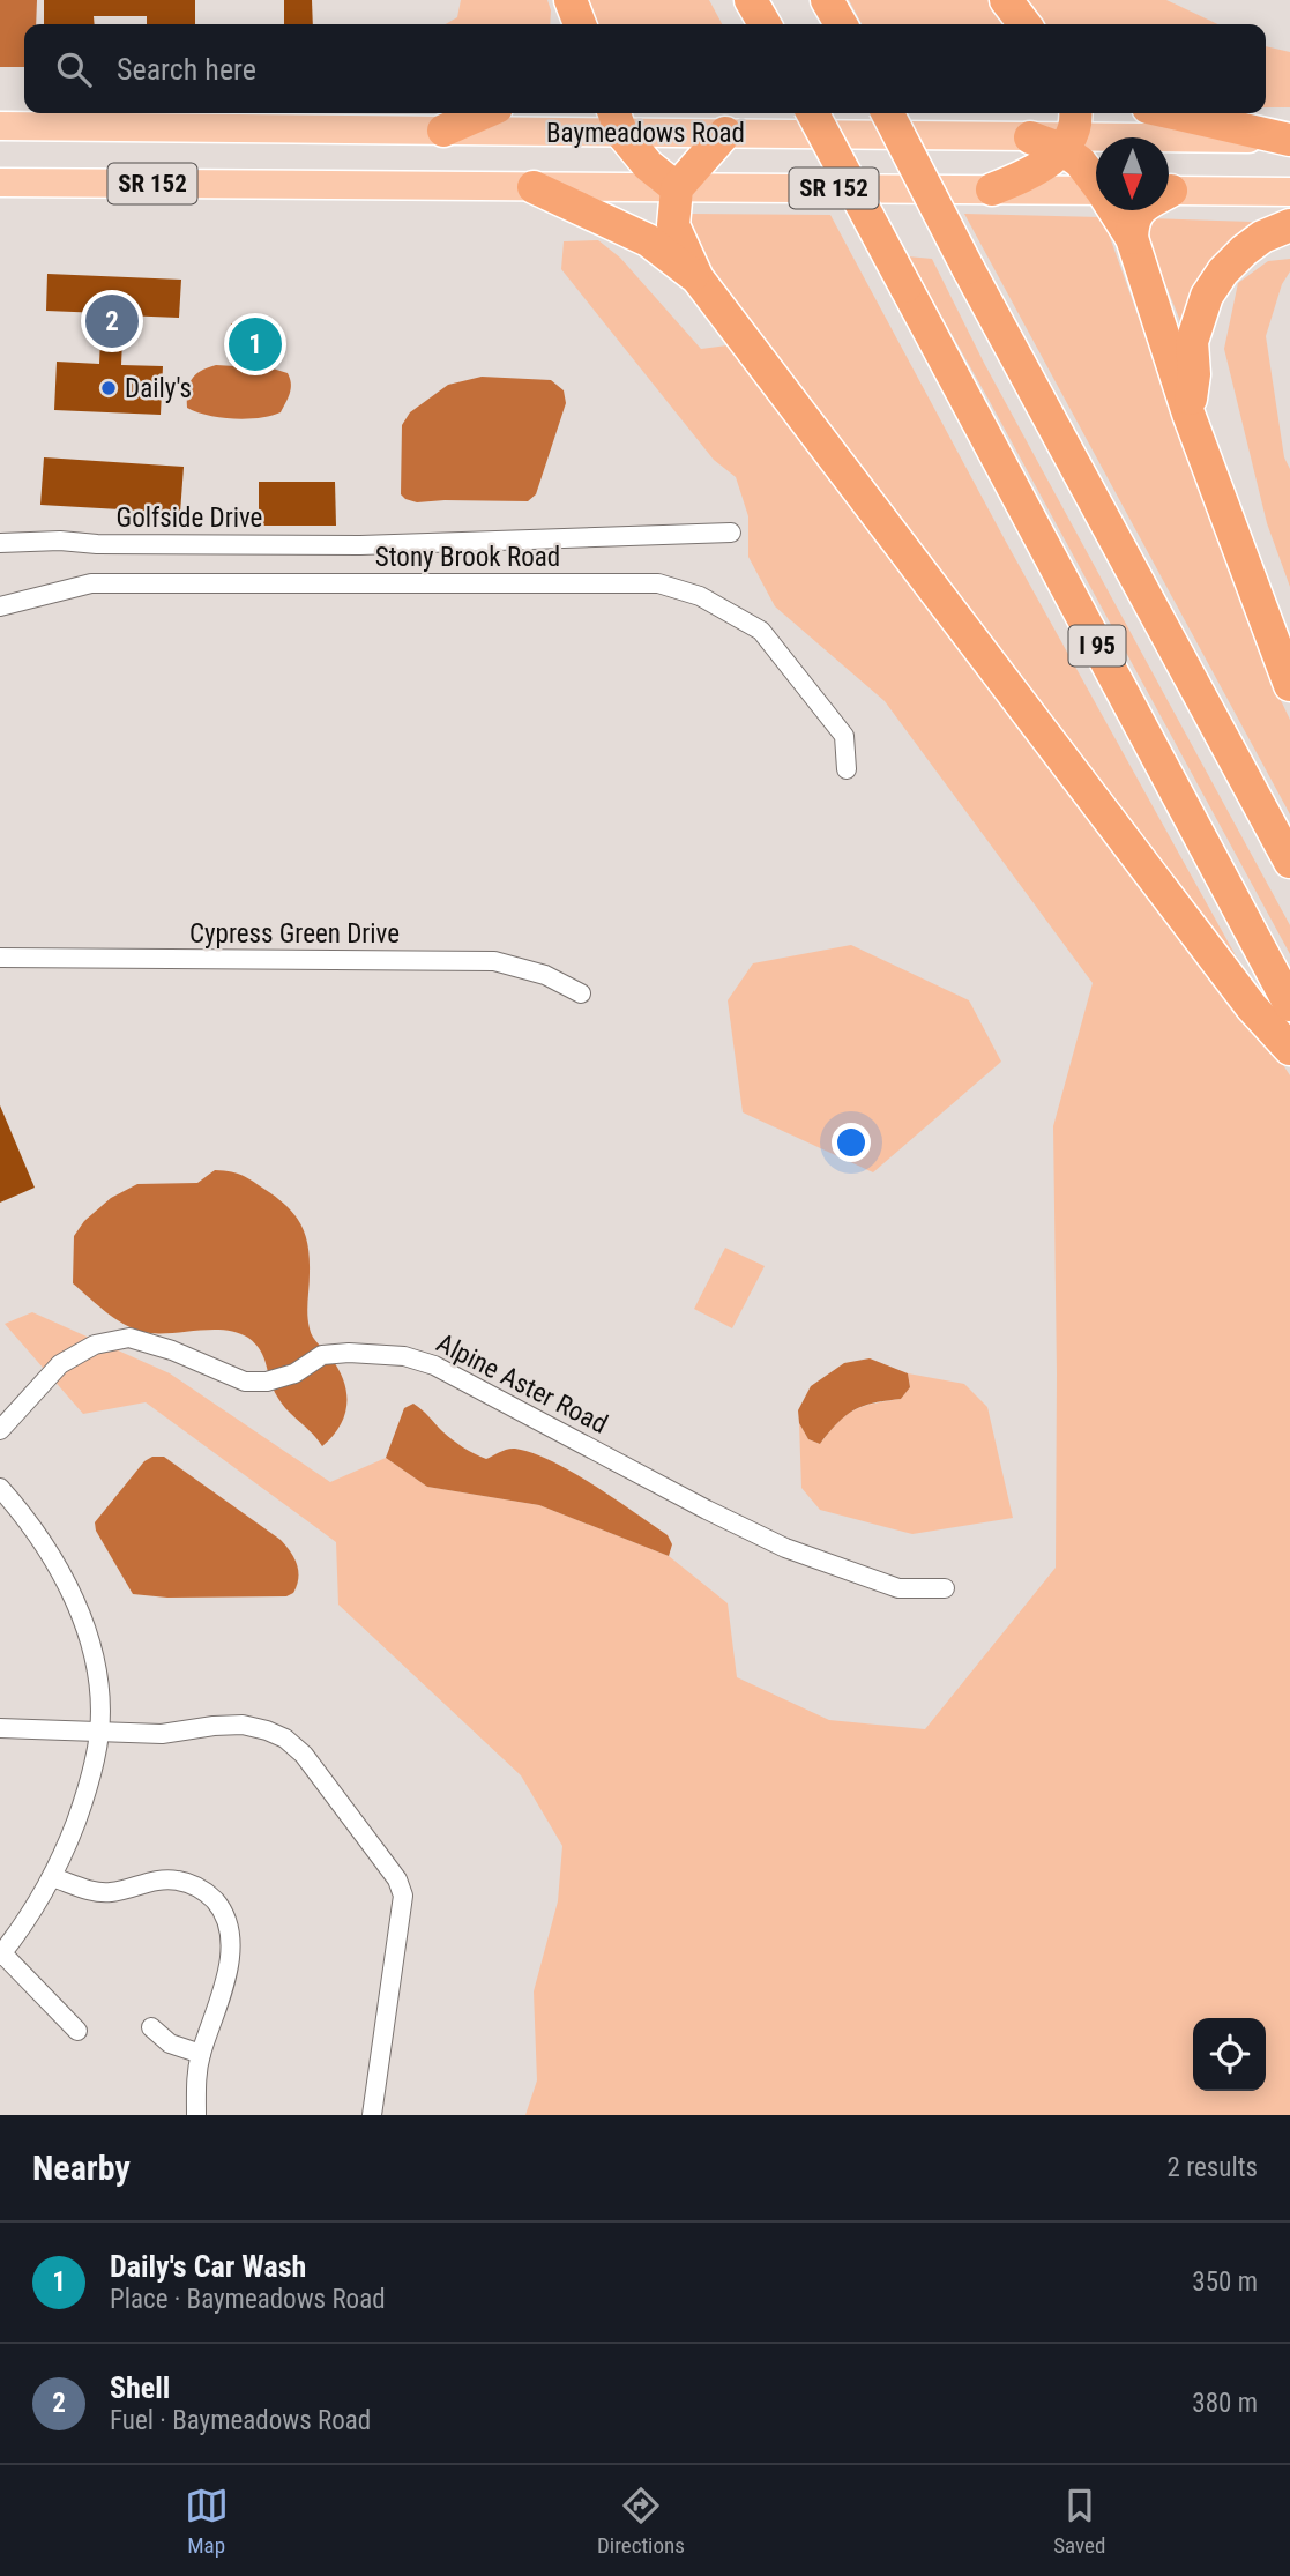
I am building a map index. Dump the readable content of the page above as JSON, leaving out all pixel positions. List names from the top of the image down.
{
  "streets": {
    "highway": ["I 95"],
    "main road": ["Baymeadows Road", "SR 152"],
    "street": [
      "Golfside Drive",
      "Stony Brook Road",
      "Cypress Green Drive",
      "Alpine Aster Road"
    ]
  },
  "places": ["Daily's"],
  "north": "bottom",
  "page": {
    "search": "Search here",
    "pins": ["2", "1"],
    "heading": ["Nearby", "2 results"],
    "list": [
      {
        "mark": "1",
        "name": "Daily's Car Wash",
        "note": "Place · Baymeadows Road",
        "value": "350 m"
      },
      {
        "mark": "2",
        "name": "Shell",
        "note": "Fuel · Baymeadows Road",
        "value": "380 m"
      }
    ],
    "nav": ["Map", "Directions", "Saved"]
  }
}
